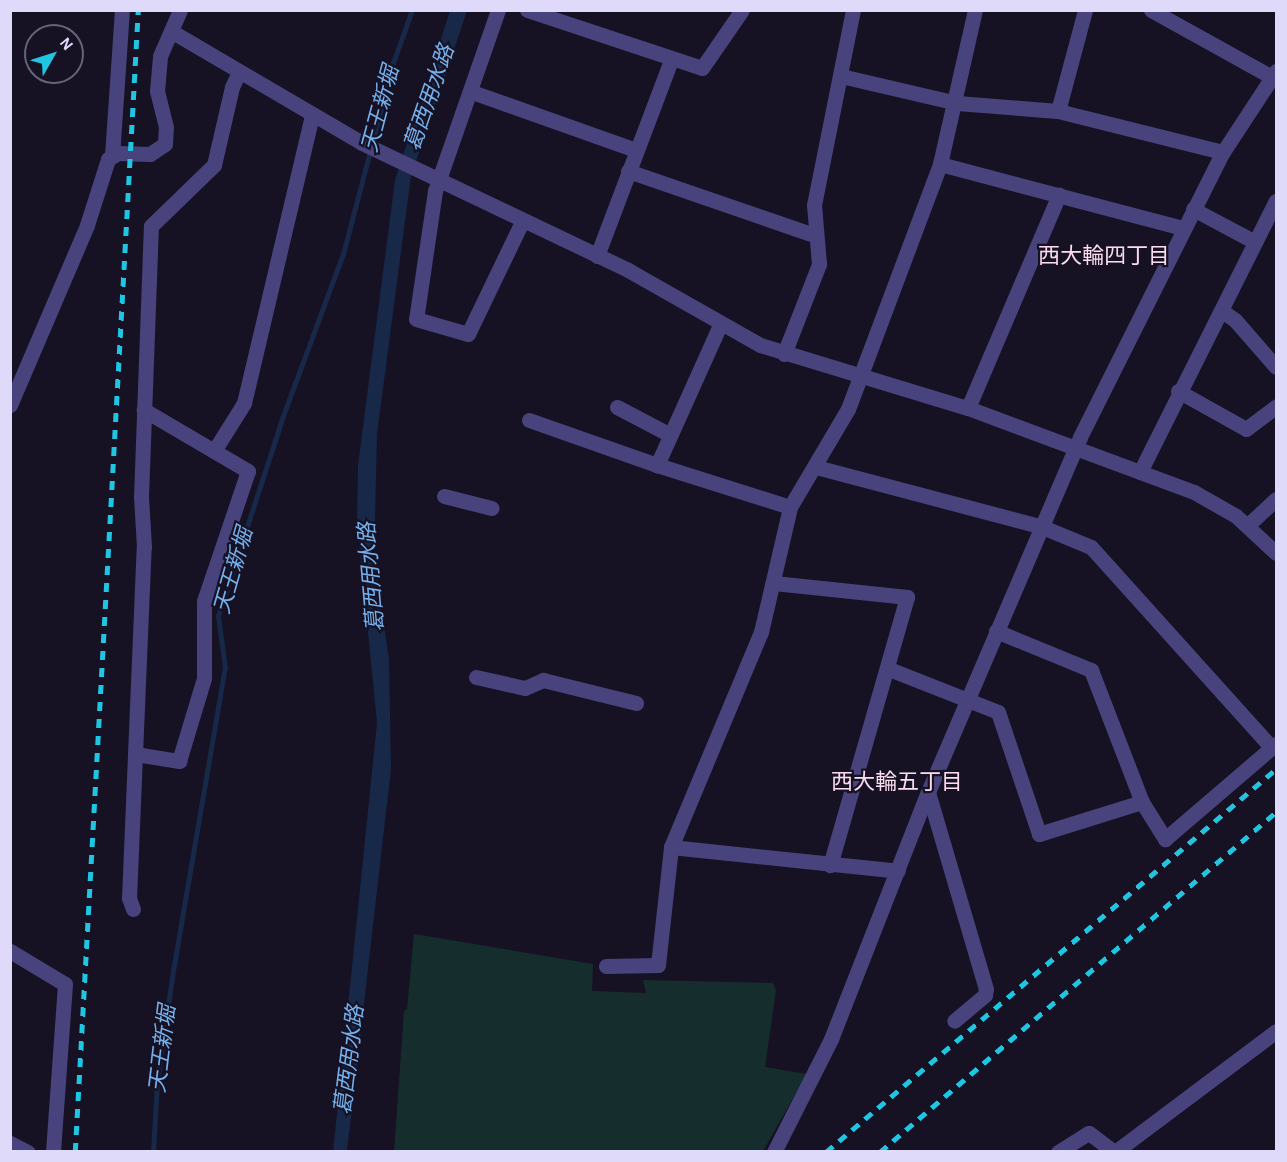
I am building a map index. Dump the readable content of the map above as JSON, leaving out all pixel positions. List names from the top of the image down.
{
  "districts": ["西大輪四丁目", "西大輪五丁目"],
  "water": ["葛西用水路", "天王新堀"],
  "north": "top right"
}
